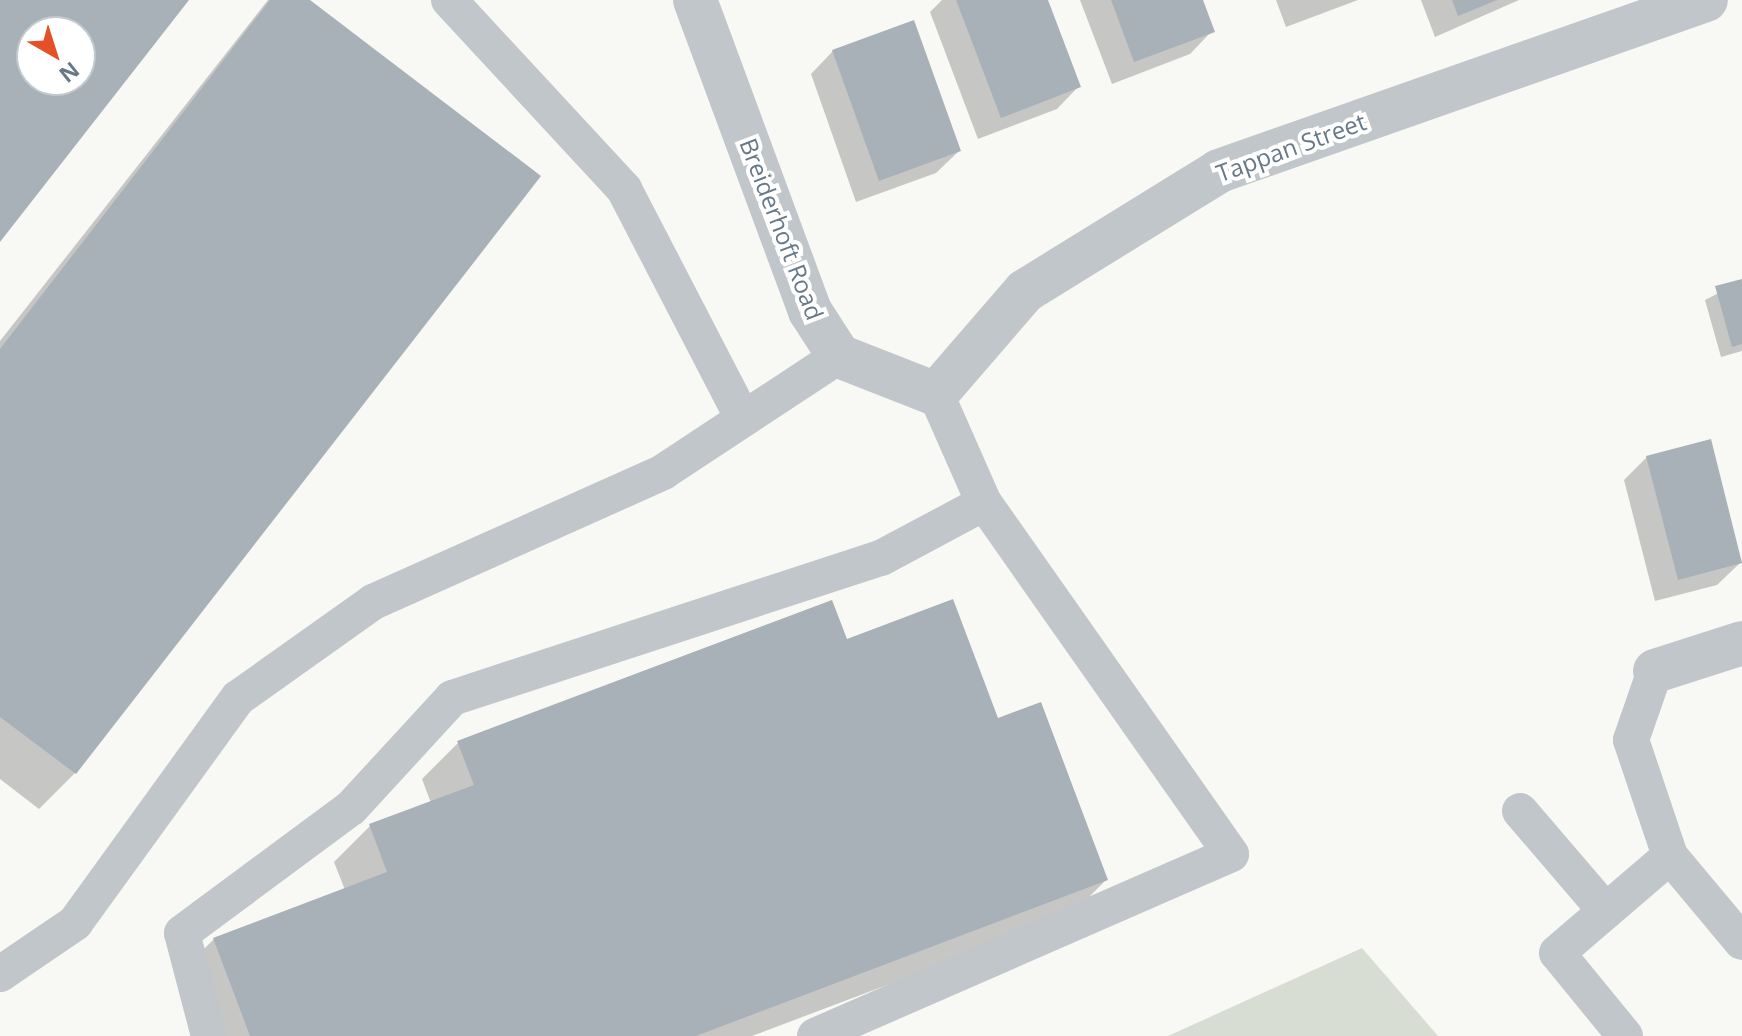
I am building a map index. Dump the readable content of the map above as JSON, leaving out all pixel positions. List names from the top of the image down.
{
  "streets": {
    "street": ["Tappan Street", "Breiderhoft Road"]
  },
  "north": "bottom right"
}
